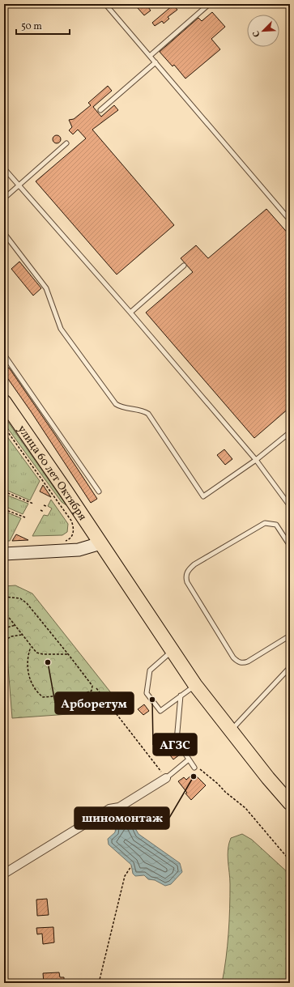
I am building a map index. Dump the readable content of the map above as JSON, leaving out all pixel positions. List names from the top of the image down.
{
  "streets": {
    "main road": ["улица 60 лет Октября"]
  },
  "places": ["Арборетум", "АГЗС", "шиномонтаж"],
  "scale_bar": "50 m",
  "north": "bottom left"
}
